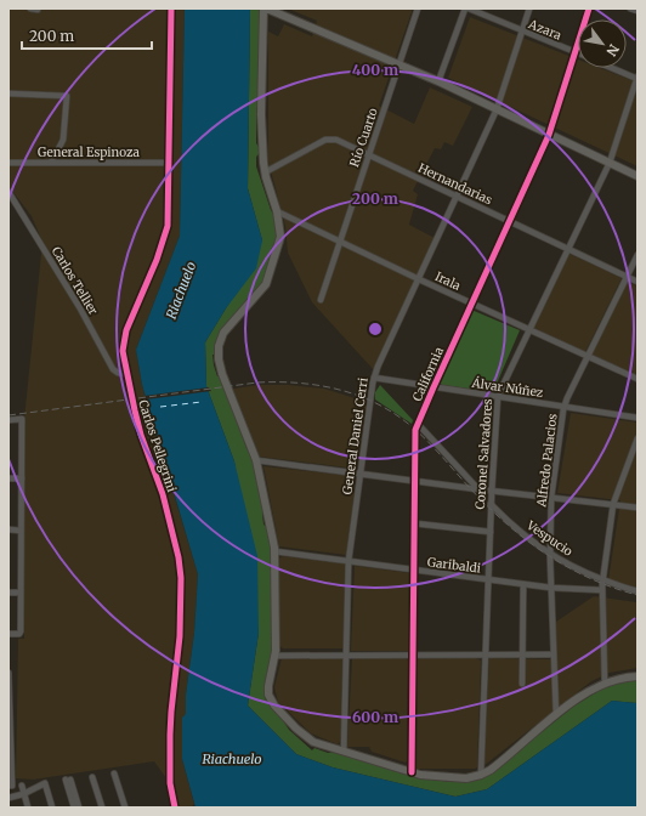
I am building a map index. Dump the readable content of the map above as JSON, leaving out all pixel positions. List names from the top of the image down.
{
  "streets": {
    "street": [
      "Azara",
      "Río Cuarto",
      "General Espinoza",
      "Hernandarias",
      "Carlos Tellier",
      "Irala",
      "California",
      "Álvar Núñez",
      "General Daniel Cerri",
      "Carlos Pellegrini",
      "Coronel Salvadores",
      "Alfredo Palacios",
      "Vespucio",
      "Garibaldi"
    ]
  },
  "crossings": [
    ["Azara", "California"],
    ["Azara", "General Daniel Cerri"],
    ["Azara", "Coronel Salvadores"],
    ["Río Cuarto", "Hernandarias"],
    ["Río Cuarto", "Irala"],
    ["General Espinoza", "Carlos Pellegrini"],
    ["Hernandarias", "California"],
    ["Hernandarias", "General Daniel Cerri"],
    ["Hernandarias", "Coronel Salvadores"],
    ["Hernandarias", "Alfredo Palacios"],
    ["Carlos Tellier", "Carlos Pellegrini"],
    ["Irala", "California"],
    ["Irala", "General Daniel Cerri"],
    ["Irala", "Coronel Salvadores"],
    ["Irala", "Alfredo Palacios"],
    ["California", "Álvar Núñez"],
    ["California", "Garibaldi"],
    ["Álvar Núñez", "General Daniel Cerri"],
    ["Álvar Núñez", "Coronel Salvadores"],
    ["Álvar Núñez", "Alfredo Palacios"],
    ["General Daniel Cerri", "Garibaldi"],
    ["Coronel Salvadores", "Vespucio"],
    ["Coronel Salvadores", "Garibaldi"],
    ["Alfredo Palacios", "Vespucio"],
    ["Alfredo Palacios", "Garibaldi"]
  ],
  "water": ["Riachuelo"],
  "scale_bar": "200 m",
  "north": "bottom right",
  "rings": ["400 m", "200 m", "600 m"]
}
